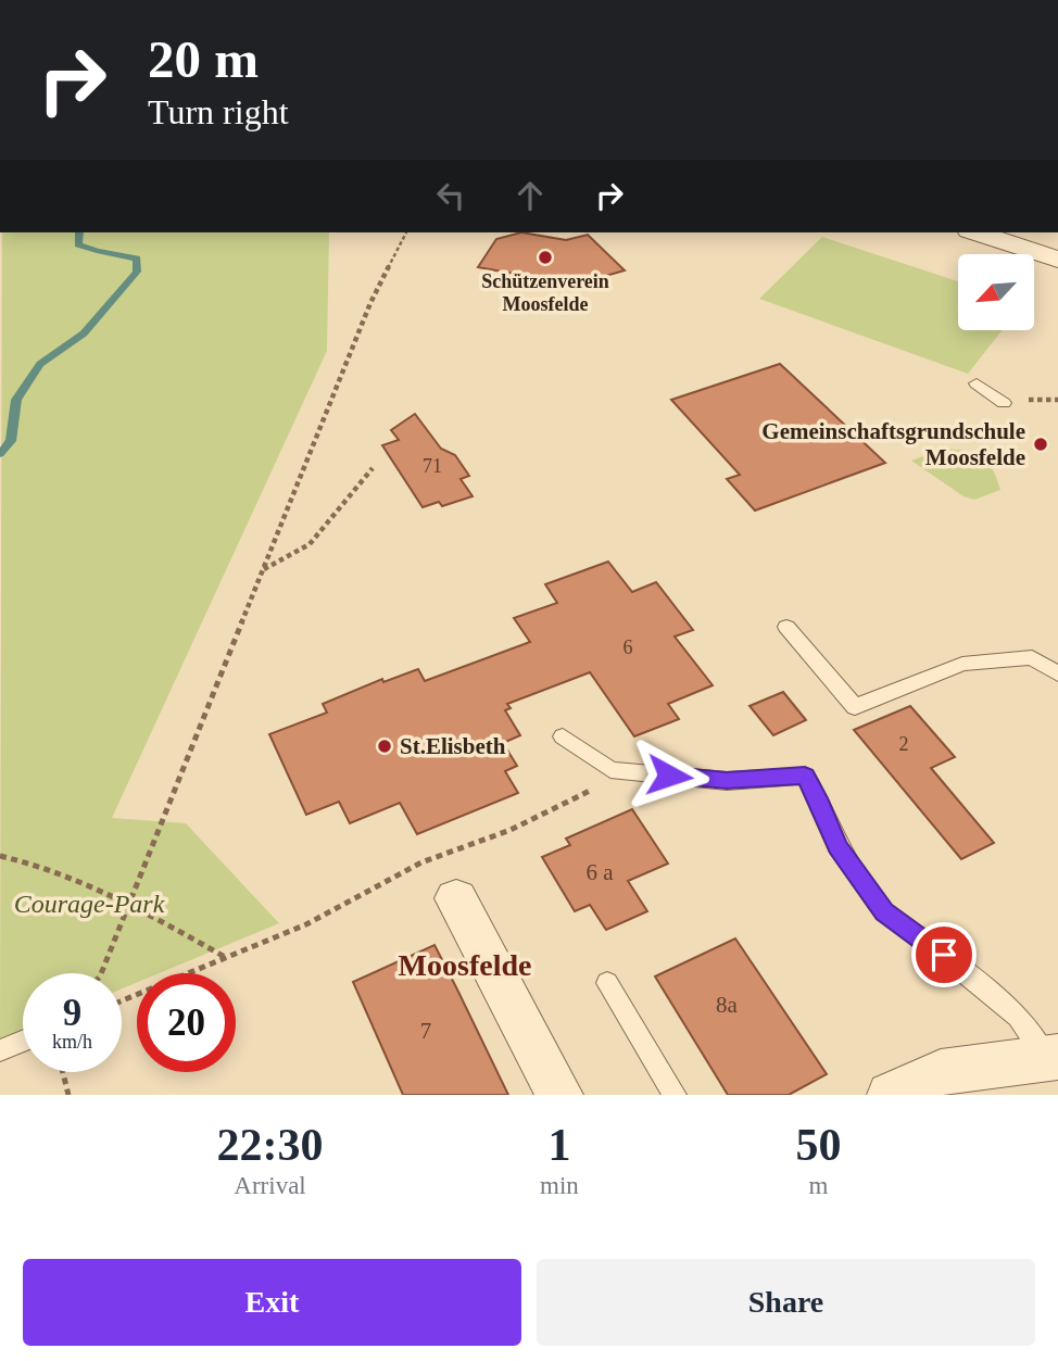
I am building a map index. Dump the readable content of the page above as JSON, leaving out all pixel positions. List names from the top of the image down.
{
  "districts": ["Moosfelde"],
  "parks": ["Courage-Park"],
  "places": ["Schützenverein Moosfelde", "Gemeinschaftsgrundschule Moosfelde", "St.Elisbeth"],
  "house_numbers": [
    "71",
    "6",
    "2",
    "6 a",
    "8a",
    "7"
  ],
  "north": "bottom left",
  "page": {
    "turn": ["20 m", "Turn right"],
    "speed": "9 km/h",
    "limit": "20",
    "eta": [
      "22:30",
      "Arrival",
      "1",
      "min",
      "50",
      "m"
    ],
    "buttons": ["Exit", "Share"]
  }
}
